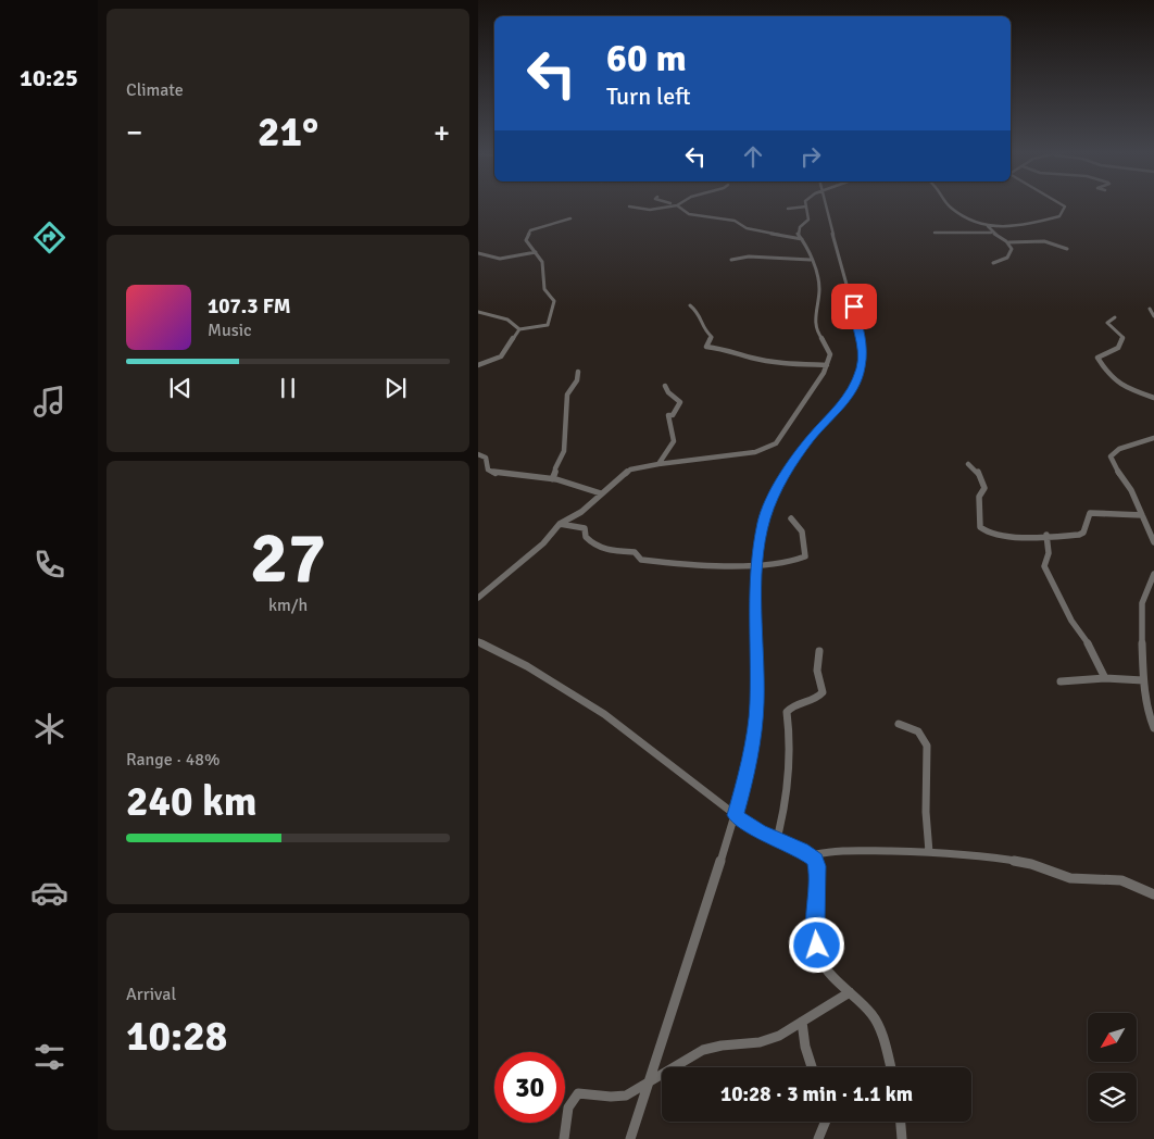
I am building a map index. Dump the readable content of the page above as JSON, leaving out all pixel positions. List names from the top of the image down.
{
  "north": "bottom left",
  "page": {
    "tabs": "10:25",
    "tile": [
      "Climate",
      ["27", "km/h"],
      ["Range · 48%", "240 km"],
      ["Arrival", "10:28"]
    ],
    "turn": ["60 m", "Turn left"],
    "heat": ["−", "21°", "+"],
    "song": ["107.3 FM", "Music"],
    "limit": "30",
    "trip": "10:28 · 3 min · 1.1 km"
  }
}
